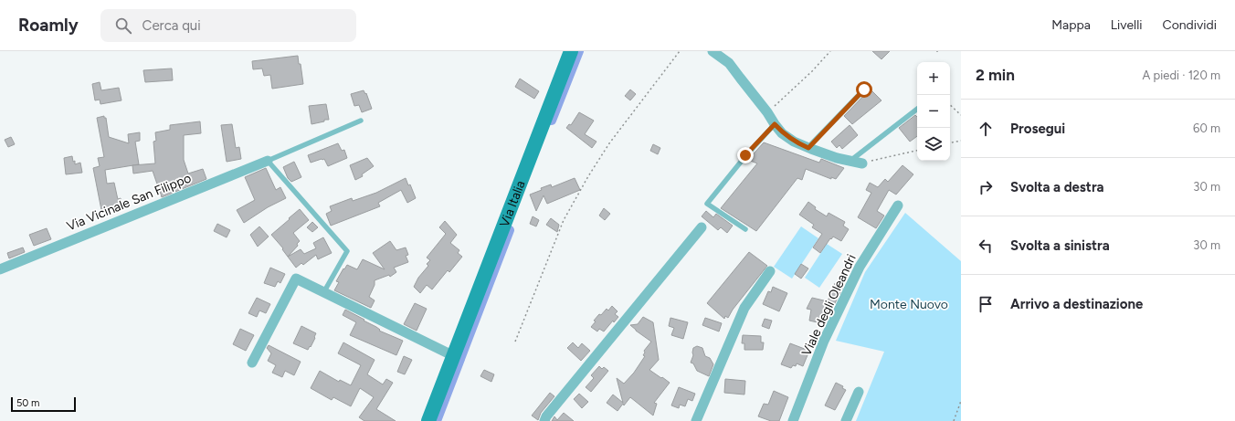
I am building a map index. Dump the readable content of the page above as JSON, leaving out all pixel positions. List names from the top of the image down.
{
  "streets": {
    "street": ["Via Vicinale San Filippo", "Via Italia", "Viale degli Oleandri"]
  },
  "parks": ["Monte Nuovo"],
  "scale_bar": "50 m",
  "page": {
    "header": "Roamly",
    "search": "Cerca qui",
    "nav": ["Mappa", "Livelli", "Condividi"],
    "heading": ["2 min", "A piedi · 120 m"],
    "map_buttons": ["+", "−"],
    "list": [
      ["Prosegui", "60 m"],
      ["Svolta a destra", "30 m"],
      ["Svolta a sinistra", "30 m"],
      "Arrivo a destinazione"
    ],
    "scale": "50 m"
  }
}
